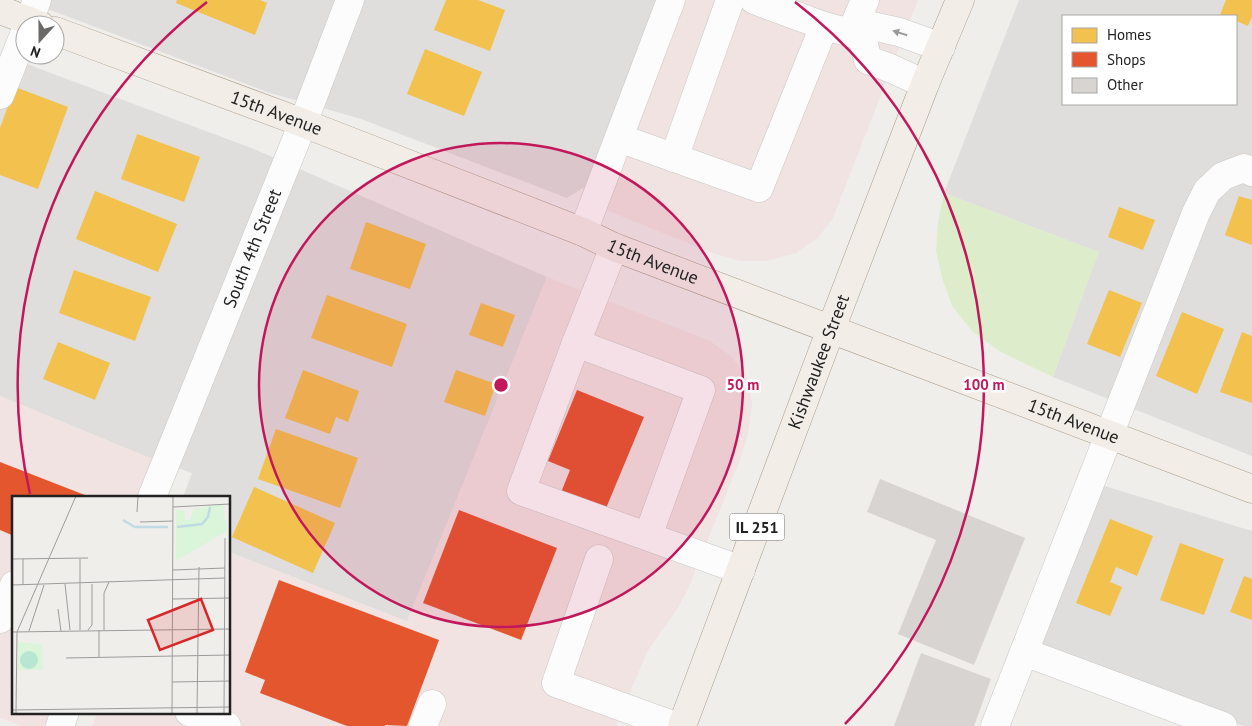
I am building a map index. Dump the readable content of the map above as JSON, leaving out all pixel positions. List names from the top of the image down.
{
  "streets": {
    "main road": ["15th Avenue", "Kishwaukee Street", "IL 251"],
    "street": ["South 4th Street"]
  },
  "crossings": [
    ["15th Avenue", "South 4th Street"],
    ["15th Avenue", "Kishwaukee Street"]
  ],
  "legend": ["Homes", "Shops", "Other"],
  "north": "bottom",
  "rings": ["50 m", "100 m"]
}
